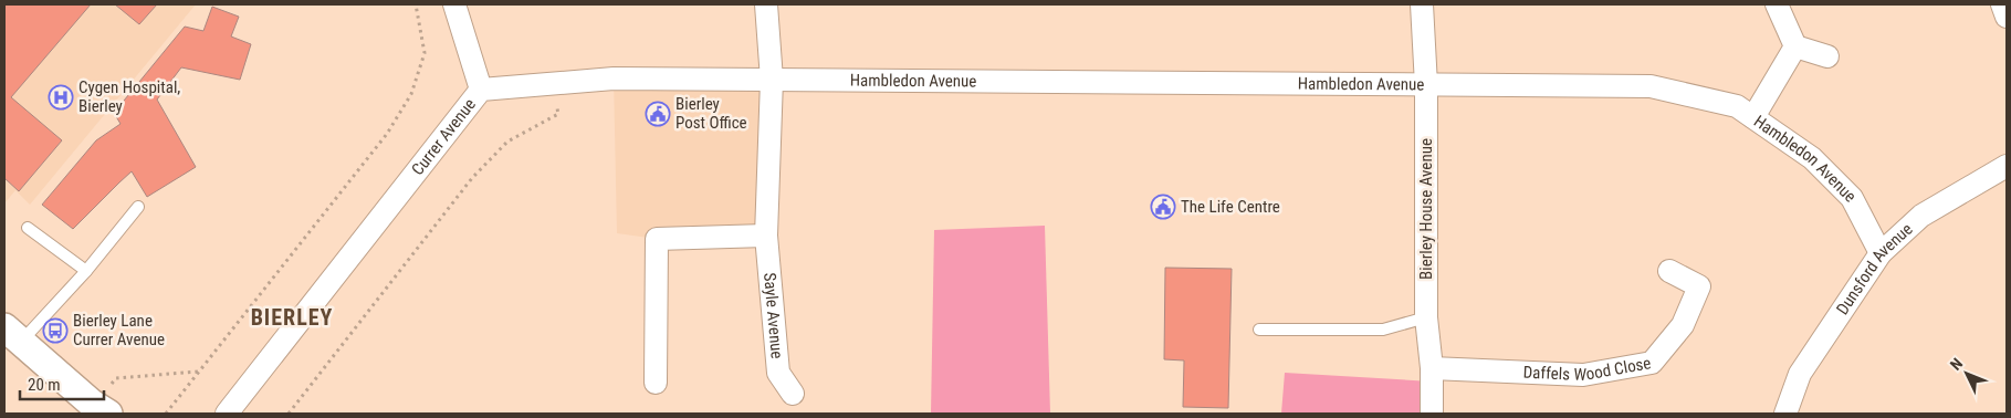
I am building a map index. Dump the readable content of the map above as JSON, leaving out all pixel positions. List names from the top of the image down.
{
  "streets": {
    "street": [
      "Hambledon Avenue",
      "Currer Avenue",
      "Bierley House Avenue",
      "Dunsford Avenue",
      "Sayle Avenue",
      "Daffels Wood Close"
    ]
  },
  "crossings": [
    ["Hambledon Avenue", "Currer Avenue"],
    ["Hambledon Avenue", "Bierley House Avenue"],
    ["Hambledon Avenue", "Dunsford Avenue"],
    ["Hambledon Avenue", "Sayle Avenue"],
    ["Currer Avenue", "Sayle Avenue"],
    ["Bierley House Avenue", "Daffels Wood Close"]
  ],
  "districts": ["BIERLEY"],
  "places": {
    "hospital": ["Cygen Hospital, Bierley"],
    "public building": ["Bierley Post Office", "The Life Centre"],
    "bus stop": ["Bierley Lane Currer Avenue"]
  },
  "scale_bar": "20 m",
  "north": "top left"
}
